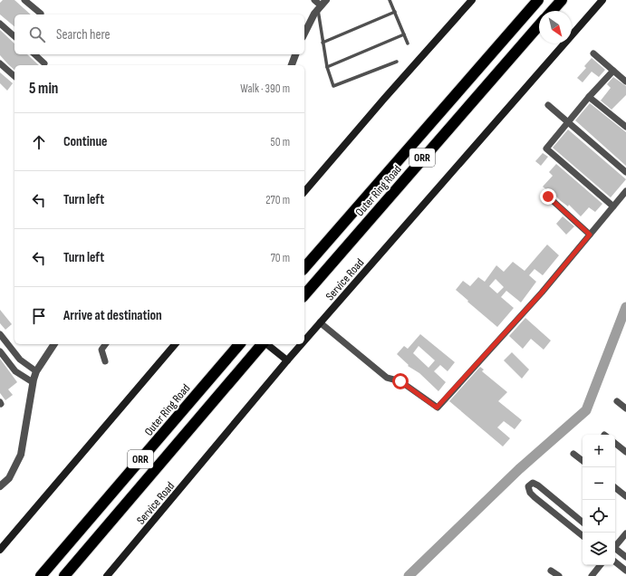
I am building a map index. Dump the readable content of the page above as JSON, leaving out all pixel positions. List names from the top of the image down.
{
  "streets": {
    "highway": ["ORR", "Outer Ring Road"],
    "main road": ["Service Road"]
  },
  "north": "bottom right",
  "page": {
    "search": "Search here",
    "heading": ["5 min", "Walk · 390 m"],
    "list": [
      ["Continue", "50 m"],
      ["Turn left", "270 m"],
      ["Turn left", "70 m"],
      "Arrive at destination"
    ],
    "map_buttons": ["+", "−"]
  }
}
